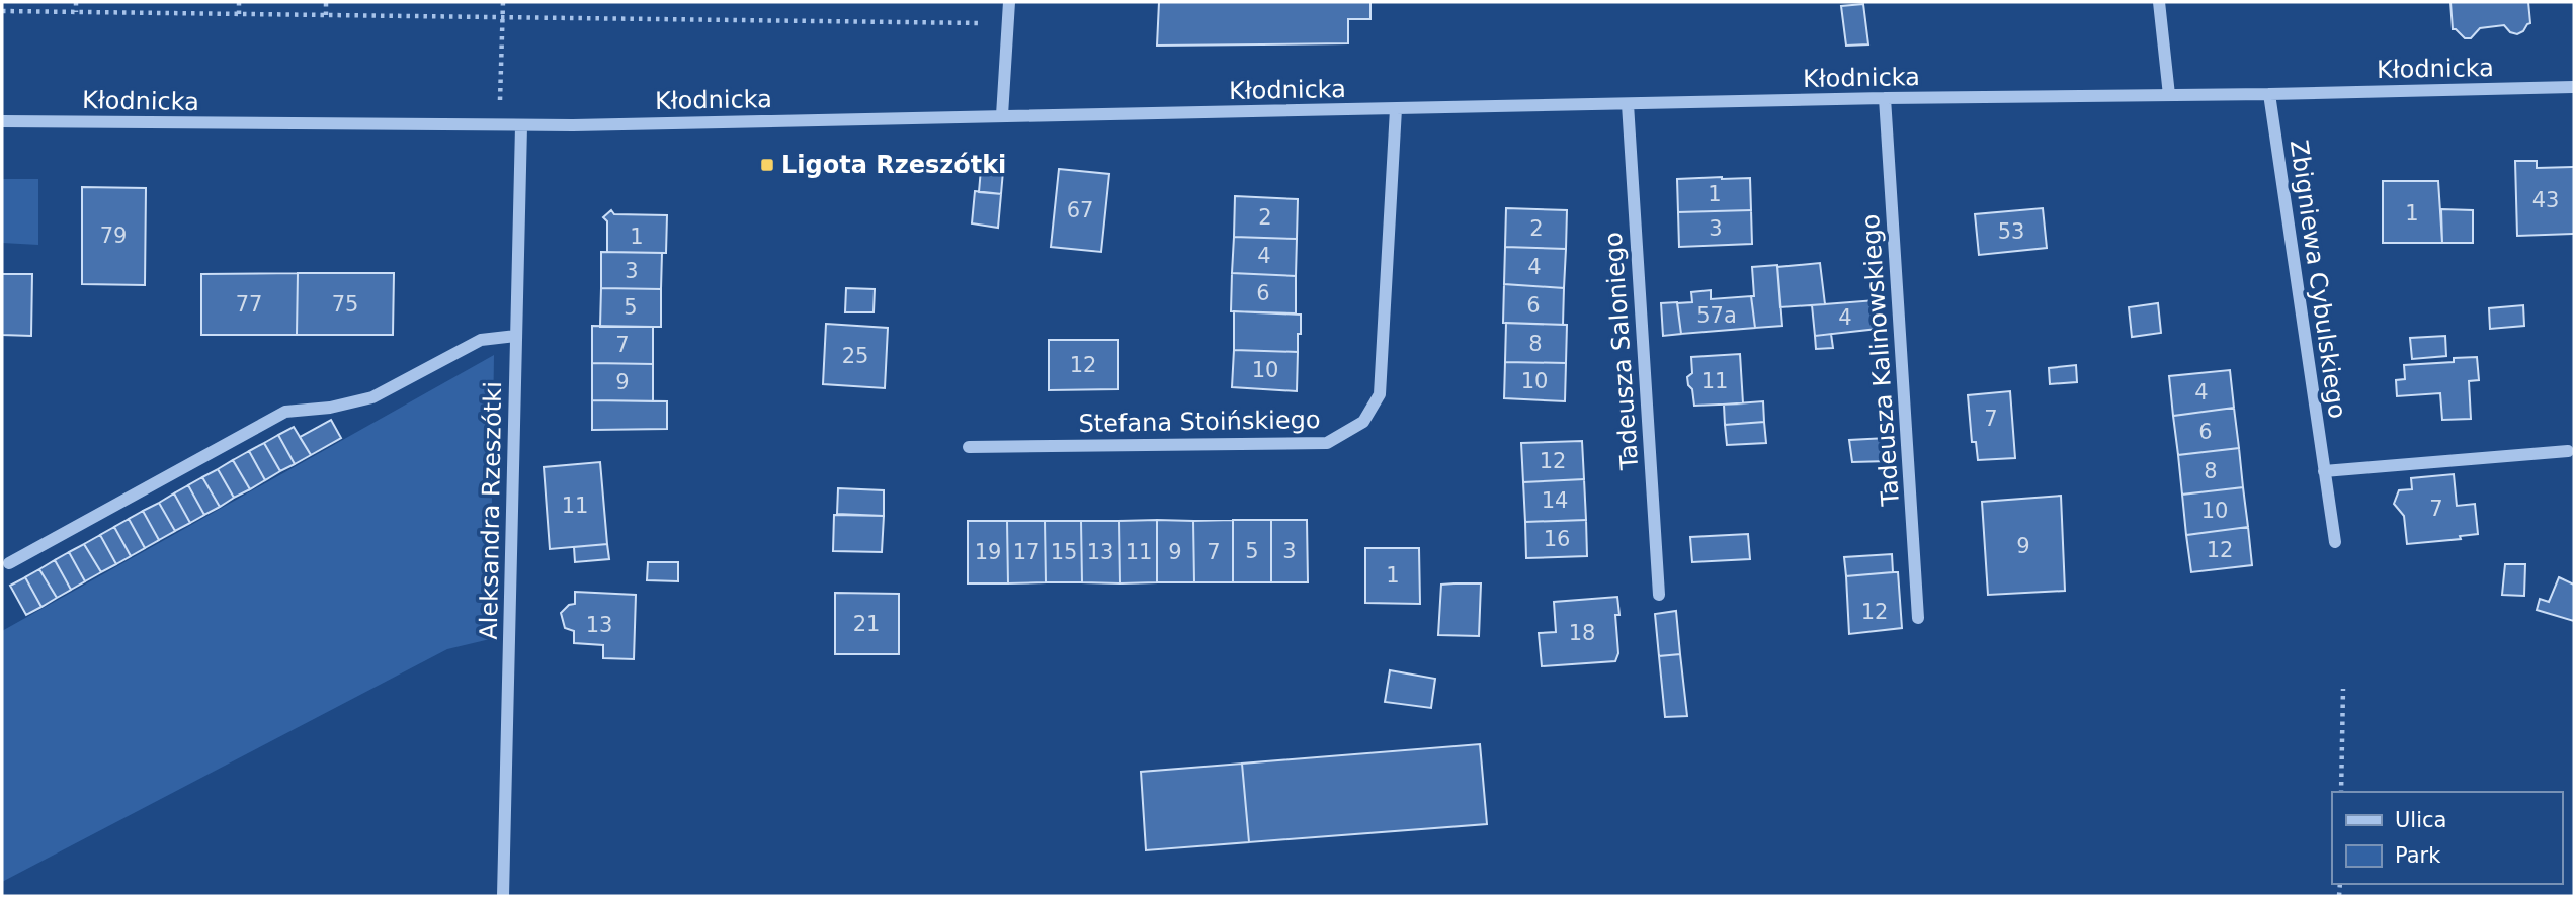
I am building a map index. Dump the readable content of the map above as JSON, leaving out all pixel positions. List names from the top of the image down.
{
  "streets": {
    "street": [
      "Kłodnicka",
      "Zbigniewa Cybulskiego",
      "Tadeusza Saloniego",
      "Tadeusza Kalinowskiego",
      "Stefana Stoińskiego",
      "Aleksandra Rzeszótki"
    ]
  },
  "crossings": [
    ["Kłodnicka", "Zbigniewa Cybulskiego"],
    ["Kłodnicka", "Tadeusza Saloniego"],
    ["Kłodnicka", "Tadeusza Kalinowskiego"],
    ["Kłodnicka", "Stefana Stoińskiego"],
    ["Kłodnicka", "Aleksandra Rzeszótki"]
  ],
  "places": {
    "transit": ["Ligota Rzeszótki"]
  },
  "house_numbers": [
    "1",
    "43",
    "67",
    "1",
    "2",
    "2",
    "3",
    "53",
    "79",
    "1",
    "4",
    "4",
    "3",
    "6",
    "77",
    "75",
    "6",
    "5",
    "57a",
    "4",
    "8",
    "7",
    "25",
    "12",
    "10",
    "10",
    "11",
    "9",
    "4",
    "7",
    "6",
    "12",
    "8",
    "14",
    "11",
    "7",
    "10",
    "16",
    "9",
    "12",
    "5",
    "3",
    "19",
    "17",
    "15",
    "13",
    "11",
    "9",
    "7",
    "1",
    "12",
    "21",
    "13",
    "18"
  ],
  "legend": ["Ulica", "Park"]
}
